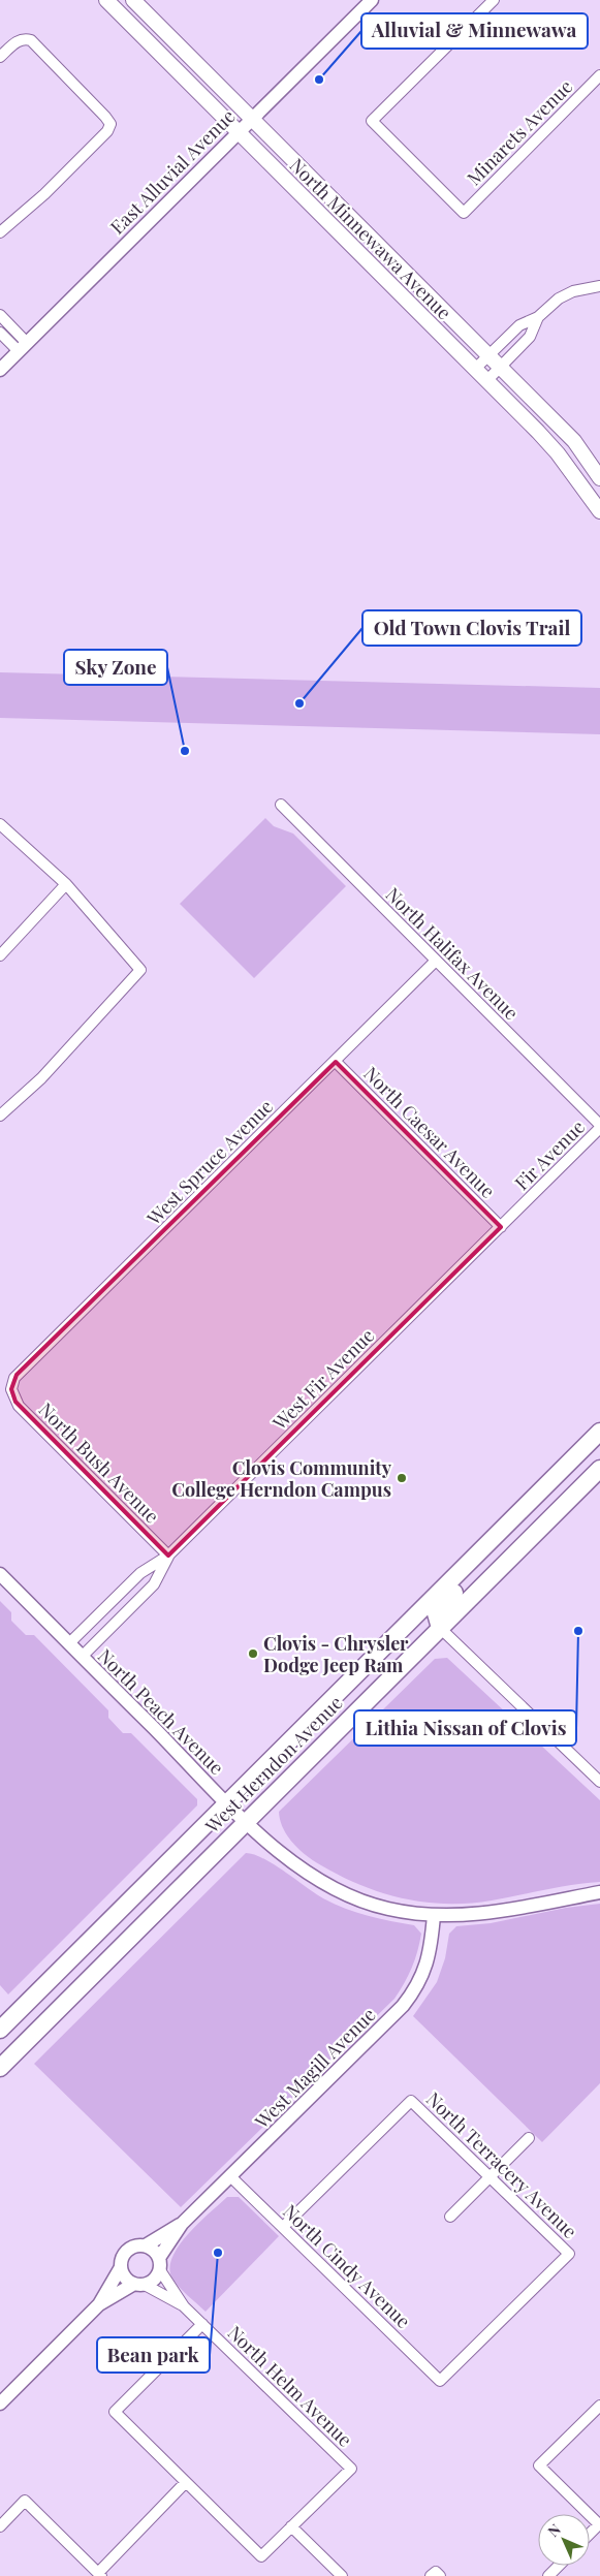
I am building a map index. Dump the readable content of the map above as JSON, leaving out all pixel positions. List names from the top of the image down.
{
  "streets": {
    "main road": ["North Minnewawa Avenue", "West Herndon Avenue"],
    "street": [
      "Minarets Avenue",
      "East Alluvial Avenue",
      "North Halifax Avenue",
      "North Caesar Avenue",
      "Fir Avenue",
      "West Spruce Avenue",
      "West Fir Avenue",
      "North Bush Avenue",
      "North Peach Avenue",
      "West Magill Avenue",
      "North Terracery Avenue",
      "North Cindy Avenue",
      "North Helm Avenue"
    ]
  },
  "crossings": [
    ["East Alluvial Avenue", "North Minnewawa Avenue"],
    ["North Halifax Avenue", "Fir Avenue"],
    ["North Halifax Avenue", "West Spruce Avenue"],
    ["North Caesar Avenue", "Fir Avenue"],
    ["North Caesar Avenue", "West Spruce Avenue"],
    ["North Caesar Avenue", "West Fir Avenue"],
    ["Fir Avenue", "West Fir Avenue"],
    ["West Spruce Avenue", "North Bush Avenue"],
    ["West Fir Avenue", "North Bush Avenue"],
    ["West Fir Avenue", "North Peach Avenue"],
    ["North Peach Avenue", "West Herndon Avenue"],
    ["North Peach Avenue", "West Magill Avenue"],
    ["West Magill Avenue", "North Cindy Avenue"],
    ["West Magill Avenue", "North Helm Avenue"],
    ["North Terracery Avenue", "North Cindy Avenue"]
  ],
  "places": [
    "Alluvial & Minnewawa",
    "Old Town Clovis Trail",
    "Sky Zone",
    "Clovis Community College Herndon Campus",
    "Lithia Nissan of Clovis",
    "Clovis - Chrysler Dodge Jeep Ram",
    "Bean park"
  ],
  "north": "top left"
}
